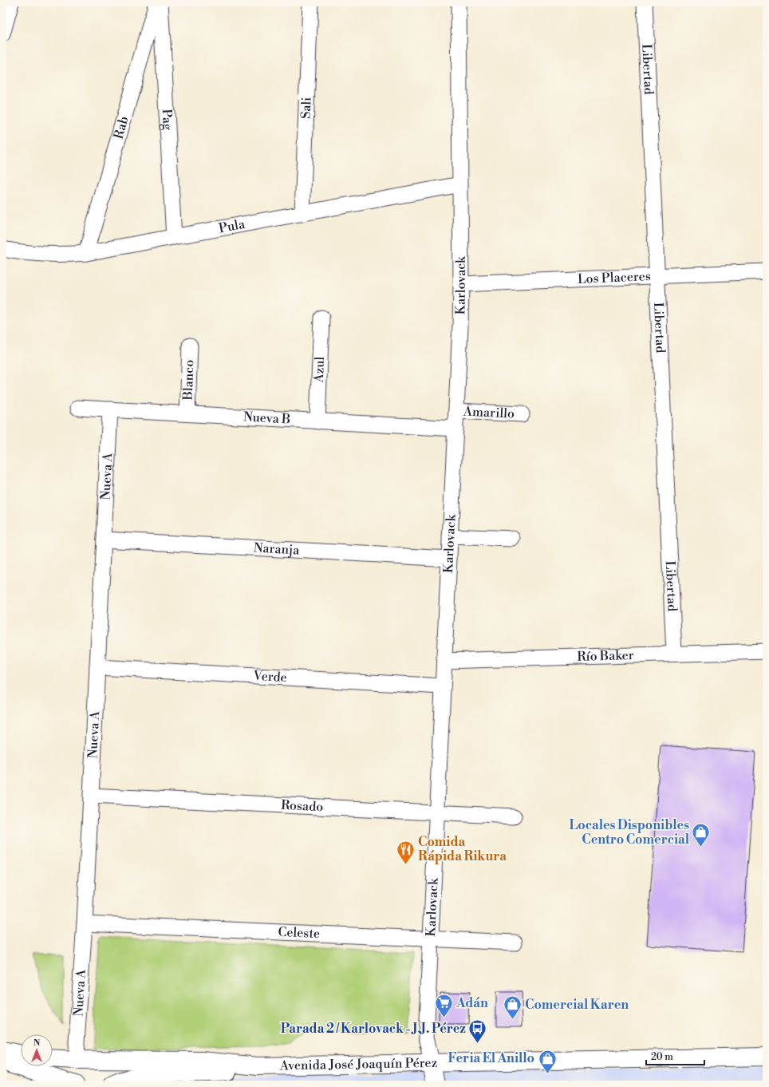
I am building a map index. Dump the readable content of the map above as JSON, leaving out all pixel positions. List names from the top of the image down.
{
  "streets": {
    "main road": ["Karlovack", "Avenida José Joaquín Pérez"],
    "street": [
      "Libertad",
      "Sali",
      "Pag",
      "Rab",
      "Pula",
      "Los Placeres",
      "Azul",
      "Blanco",
      "Amarillo",
      "Nueva B",
      "Nueva A",
      "Naranja",
      "Río Baker",
      "Verde",
      "Rosado",
      "Celeste"
    ]
  },
  "crossings": [
    ["Libertad", "Los Placeres"],
    ["Libertad", "Río Baker"],
    ["Sali", "Pula"],
    ["Pag", "Pula"],
    ["Rab", "Pula"],
    ["Pula", "Karlovack"],
    ["Los Placeres", "Karlovack"],
    ["Karlovack", "Amarillo"],
    ["Karlovack", "Nueva B"],
    ["Karlovack", "Naranja"],
    ["Karlovack", "Río Baker"],
    ["Karlovack", "Verde"],
    ["Karlovack", "Rosado"],
    ["Karlovack", "Celeste"],
    ["Karlovack", "Avenida José Joaquín Pérez"],
    ["Azul", "Nueva B"],
    ["Blanco", "Nueva B"],
    ["Nueva B", "Nueva A"],
    ["Nueva A", "Naranja"],
    ["Nueva A", "Verde"],
    ["Nueva A", "Rosado"],
    ["Nueva A", "Celeste"],
    ["Nueva A", "Avenida José Joaquín Pérez"]
  ],
  "places": {
    "shop": ["Locales Disponibles Centro Comercial", "Comercial Karen", "Feria El Anillo"],
    "restaurant": ["Comida Rápida Rikura"],
    "supermarket": ["Adán"],
    "bus stop": ["Parada 2 / Karlovack - J.J. Pérez"]
  },
  "scale_bar": "20 m",
  "north": "top"
}
